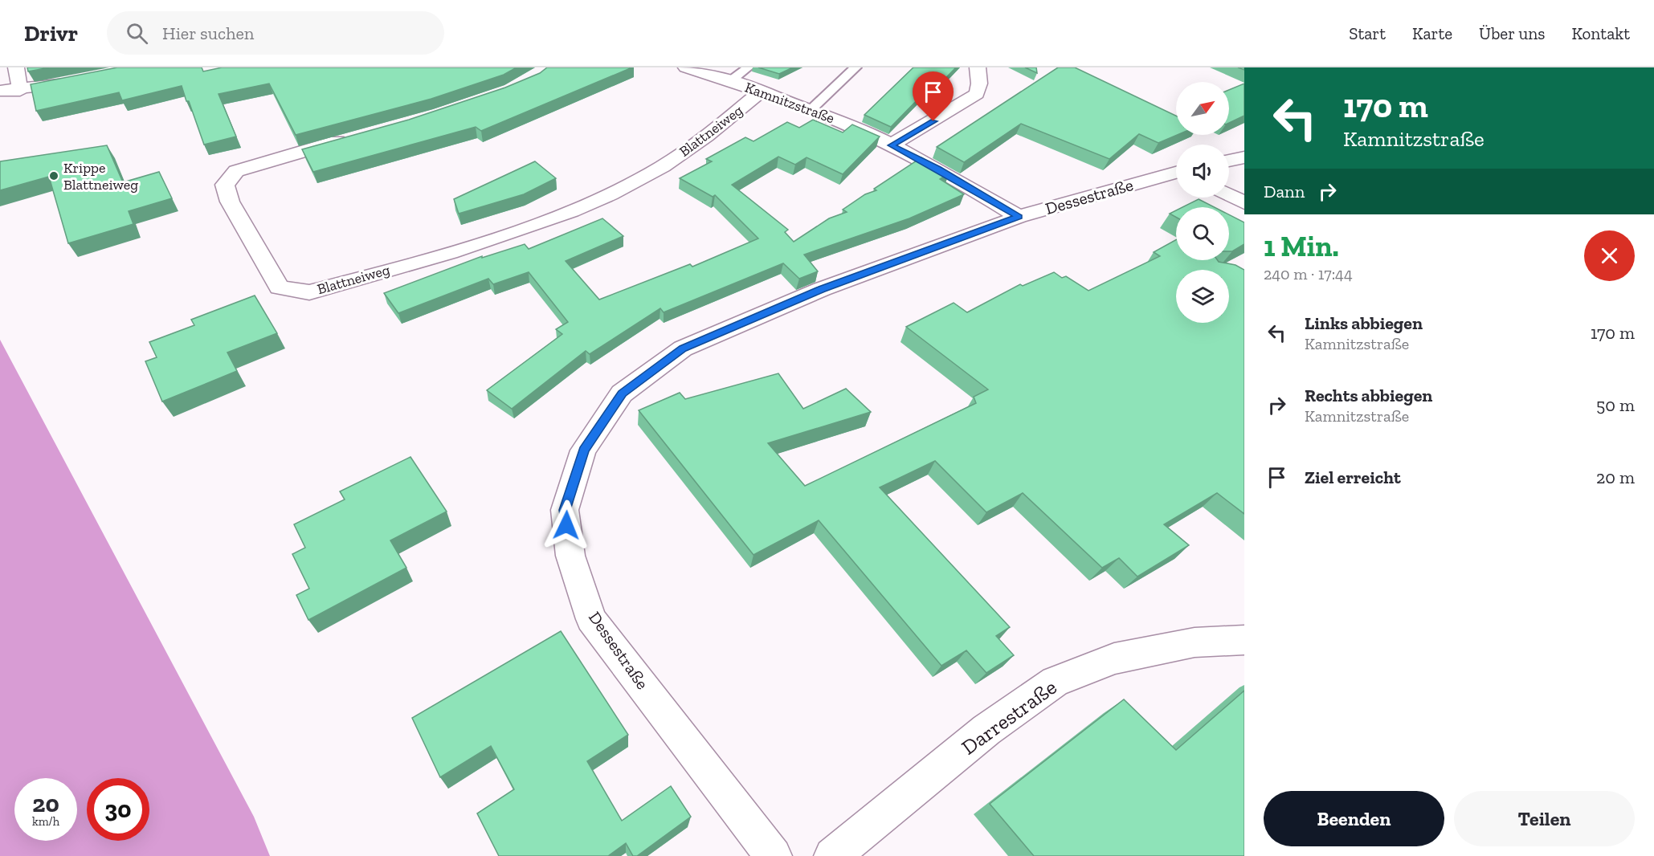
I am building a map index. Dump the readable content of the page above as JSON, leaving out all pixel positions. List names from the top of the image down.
{
  "streets": {
    "street": [
      "Kamnitzstraße",
      "Blattneiweg",
      "Dessestraße",
      "Darrestraße"
    ]
  },
  "crossings": [
    ["Kamnitzstraße", "Blattneiweg"],
    ["Kamnitzstraße", "Dessestraße"]
  ],
  "places": ["Krippe Blattneiweg"],
  "north": "top right",
  "page": {
    "header": "Drivr",
    "search": "Hier suchen",
    "nav": [
      "Start",
      "Karte",
      "Über uns",
      "Kontakt"
    ],
    "turn": ["170 m", "Kamnitzstraße"],
    "then": "Dann",
    "heading": ["1 Min.", "240 m · 17:44"],
    "list": [
      {
        "name": "Links abbiegen",
        "note": "Kamnitzstraße",
        "value": "170 m"
      },
      {
        "name": "Rechts abbiegen",
        "note": "Kamnitzstraße",
        "value": "50 m"
      },
      {
        "name": "Ziel erreicht",
        "value": "20 m"
      }
    ],
    "speed": "20 km/h",
    "limit": "30",
    "buttons": ["Beenden", "Teilen"]
  }
}
